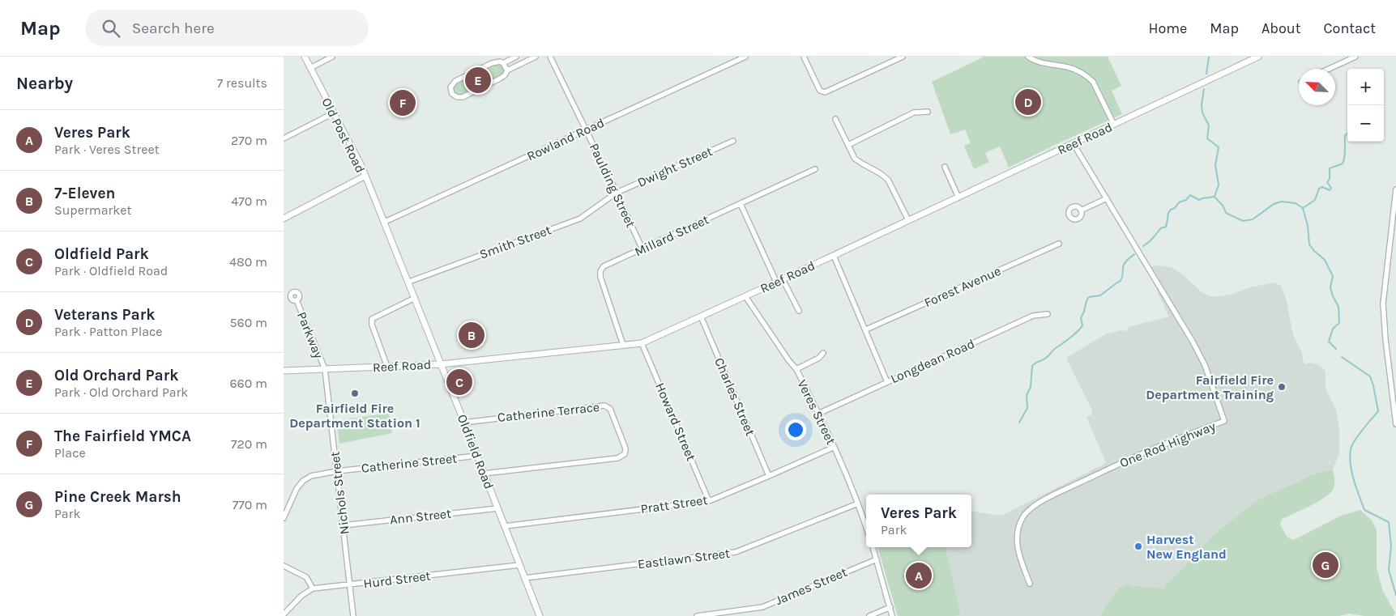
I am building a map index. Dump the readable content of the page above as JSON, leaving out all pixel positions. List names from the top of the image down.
{
  "streets": {
    "street": [
      "Old Post Road",
      "Reef Road",
      "Rowland Road",
      "Dwight Street",
      "Paulding Street",
      "Millard Street",
      "Smith Street",
      "Forest Avenue",
      "Parkway",
      "Longdean Road",
      "Charles Street",
      "Catherine Terrace",
      "Veres Street",
      "Howard Street",
      "One Rod Highway",
      "Oldfield Road",
      "Catherine Street",
      "Nichols Street",
      "Pratt Street",
      "Ann Street",
      "Eastlawn Street",
      "Hurd Street",
      "James Street"
    ]
  },
  "crossings": [
    ["Old Post Road", "Oldfield Road"],
    ["Reef Road", "Millard Street"],
    ["Reef Road", "Parkway"],
    ["Reef Road", "Charles Street"],
    ["Reef Road", "Veres Street"],
    ["Reef Road", "Howard Street"],
    ["Reef Road", "One Rod Highway"],
    ["Reef Road", "Oldfield Road"],
    ["Reef Road", "Nichols Street"],
    ["Rowland Road", "Paulding Street"],
    ["Rowland Road", "Oldfield Road"],
    ["Dwight Street", "Paulding Street"],
    ["Dwight Street", "Smith Street"],
    ["Paulding Street", "Millard Street"],
    ["Paulding Street", "Smith Street"],
    ["Smith Street", "Oldfield Road"],
    ["Parkway", "Nichols Street"],
    ["Longdean Road", "Veres Street"],
    ["Charles Street", "Pratt Street"],
    ["Catherine Terrace", "Oldfield Road"],
    ["Veres Street", "Pratt Street"],
    ["Veres Street", "Eastlawn Street"],
    ["Howard Street", "Pratt Street"],
    ["Oldfield Road", "Catherine Street"],
    ["Oldfield Road", "Pratt Street"],
    ["Oldfield Road", "Ann Street"],
    ["Oldfield Road", "Eastlawn Street"],
    ["Oldfield Road", "Hurd Street"],
    ["Catherine Street", "Nichols Street"],
    ["Nichols Street", "Ann Street"],
    ["Nichols Street", "Hurd Street"]
  ],
  "places": ["Fairfield Fire Department Training", "Fairfield Fire Department Station 1", "Harvest New England"],
  "north": "top left",
  "page": {
    "header": "Map",
    "search": "Search here",
    "nav": [
      "Home",
      "Map",
      "About",
      "Contact"
    ],
    "heading": ["Nearby", "7 results"],
    "pins": [
      "E",
      "D",
      "F",
      "B",
      "C",
      "G",
      "A"
    ],
    "map_buttons": ["+", "−"],
    "list": [
      {
        "mark": "A",
        "name": "Veres Park",
        "note": "Park · Veres Street",
        "value": "270 m"
      },
      {
        "mark": "B",
        "name": "7-Eleven",
        "note": "Supermarket",
        "value": "470 m"
      },
      {
        "mark": "C",
        "name": "Oldfield Park",
        "note": "Park · Oldfield Road",
        "value": "480 m"
      },
      {
        "mark": "D",
        "name": "Veterans Park",
        "note": "Park · Patton Place",
        "value": "560 m"
      },
      {
        "mark": "E",
        "name": "Old Orchard Park",
        "note": "Park · Old Orchard Park",
        "value": "660 m"
      },
      {
        "mark": "F",
        "name": "The Fairfield YMCA",
        "note": "Place",
        "value": "720 m"
      },
      {
        "mark": "G",
        "name": "Pine Creek Marsh",
        "note": "Park",
        "value": "770 m"
      }
    ],
    "popup": ["Veres Park", "Park"]
  }
}
